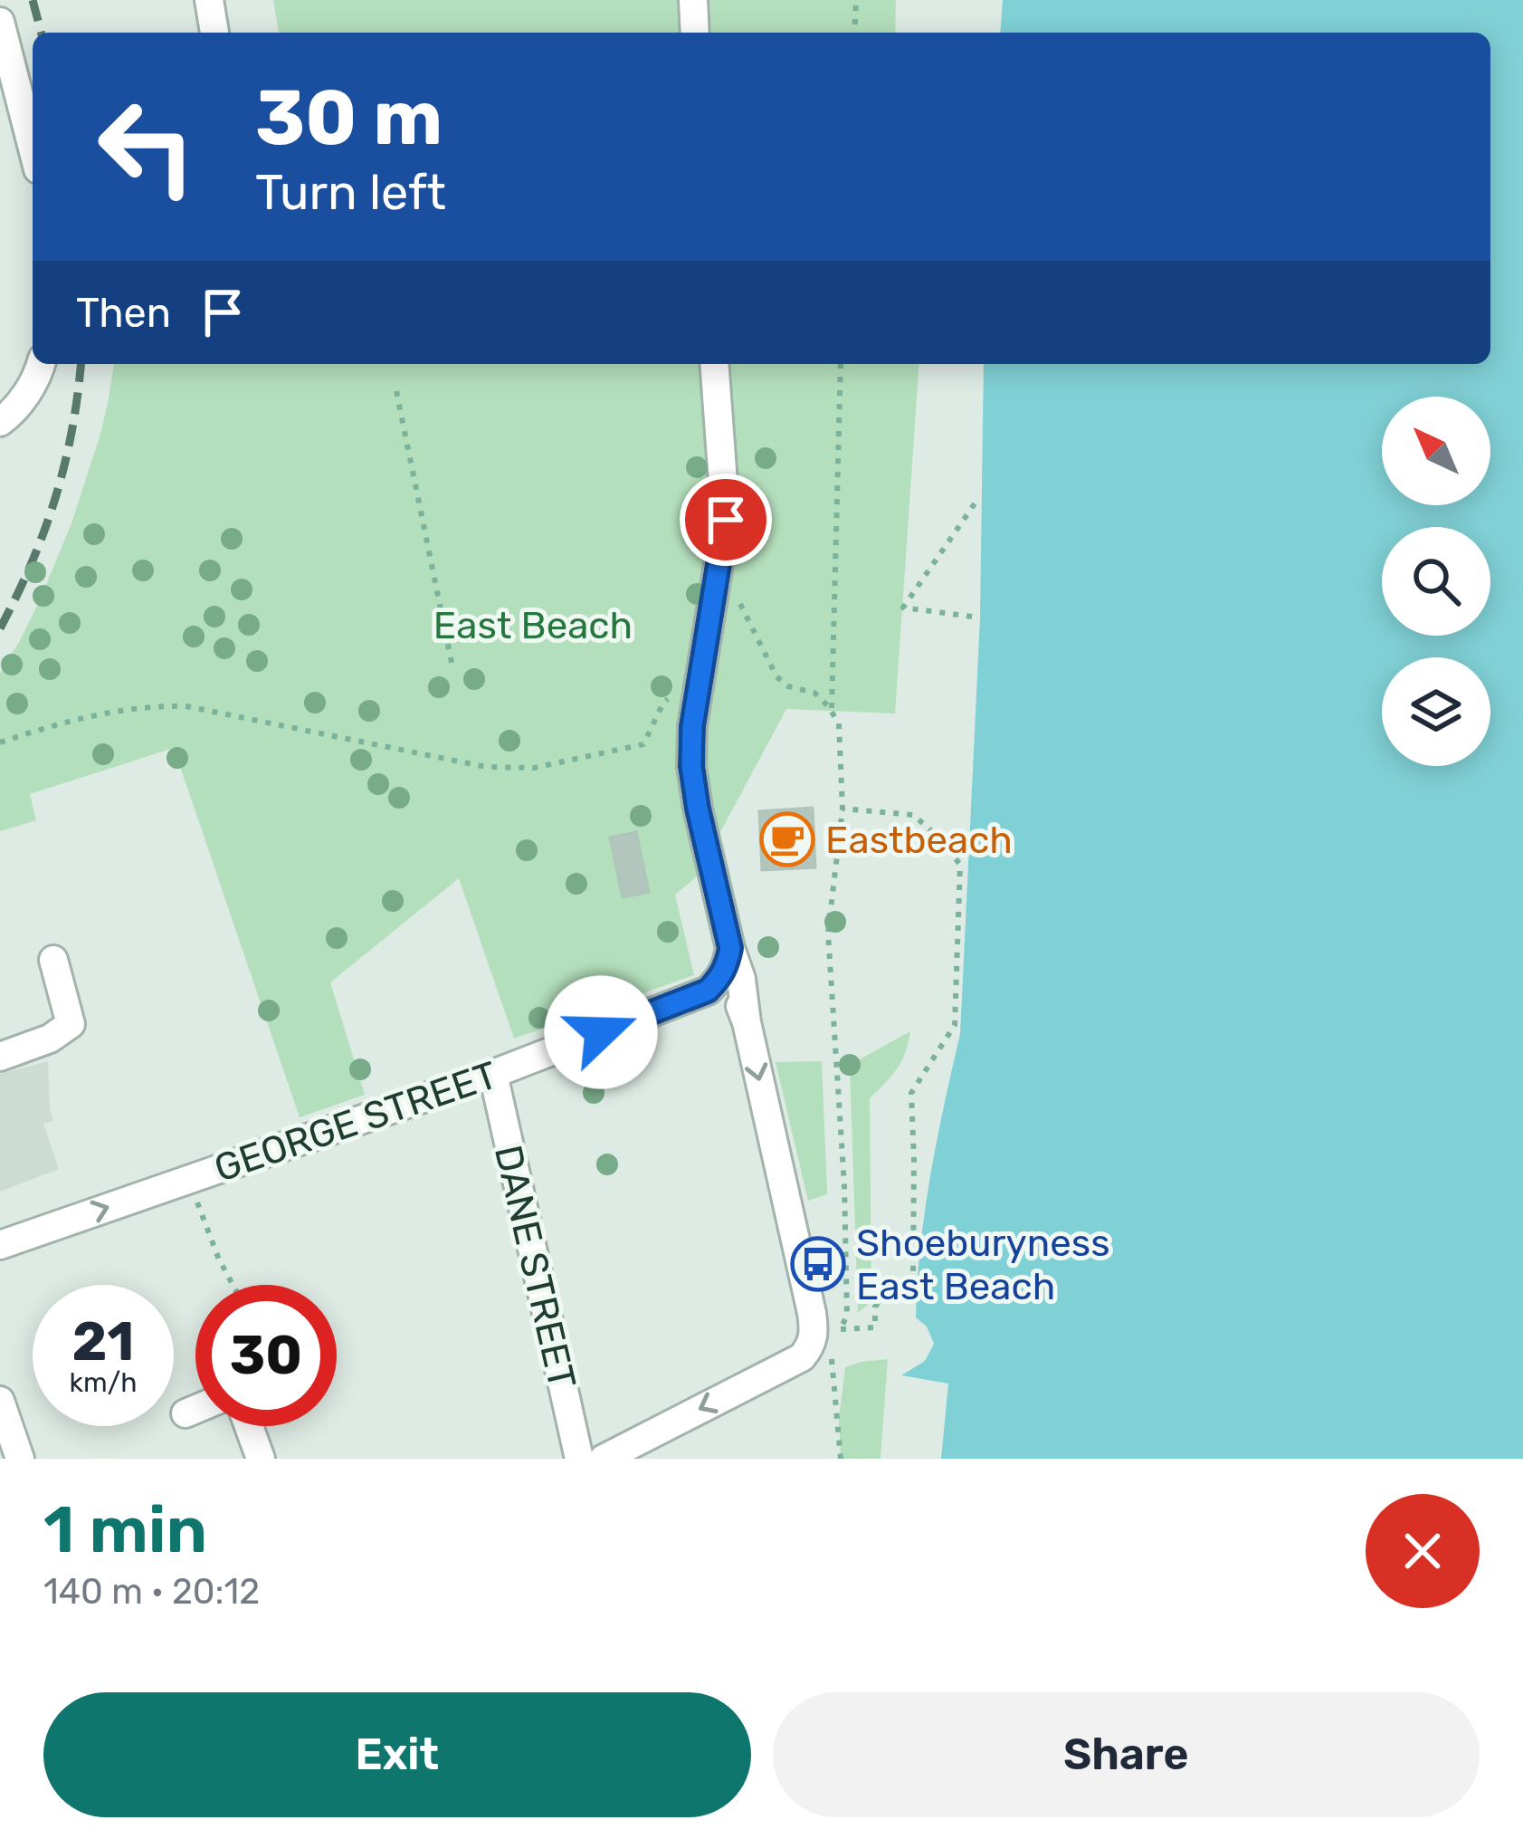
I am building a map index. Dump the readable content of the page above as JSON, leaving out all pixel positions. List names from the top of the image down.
{
  "streets": {
    "street": ["GEORGE STREET", "DANE STREET"]
  },
  "crossings": [
    ["GEORGE STREET", "DANE STREET"]
  ],
  "parks": ["East Beach"],
  "places": {
    "cafe": ["Eastbeach"],
    "bus stop": ["Shoeburyness East Beach"]
  },
  "north": "top left",
  "page": {
    "turn": ["30 m", "Turn left"],
    "then": "Then",
    "speed": "21 km/h",
    "limit": "30",
    "heading": ["1 min", "140 m · 20:12"],
    "buttons": ["Exit", "Share"]
  }
}
